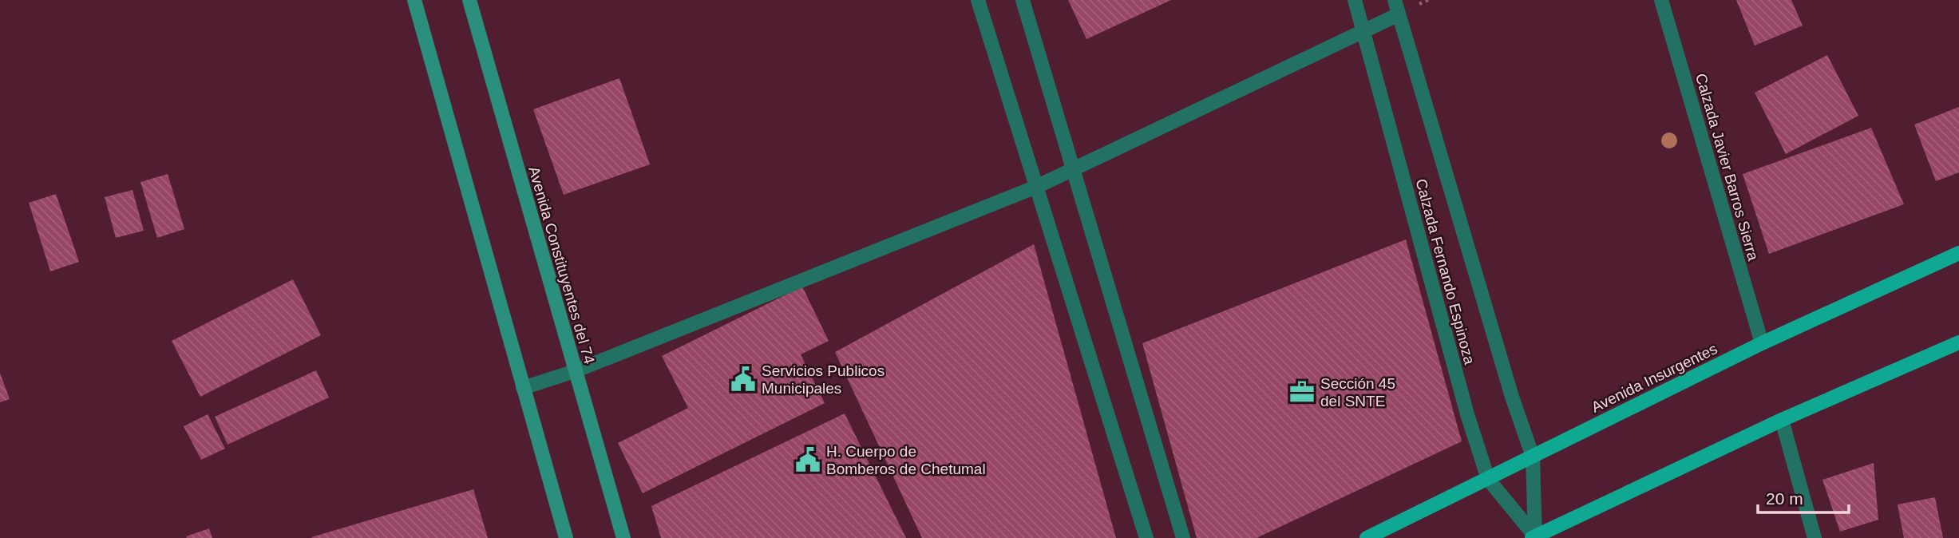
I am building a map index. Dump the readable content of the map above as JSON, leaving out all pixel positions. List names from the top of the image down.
{
  "streets": {
    "main road": ["Avenida Constituyentes del 74", "Avenida Insurgentes"],
    "street": ["Calzada Javier Barros Sierra", "Calzada Fernando Espinoza"]
  },
  "crossings": [
    ["Calzada Javier Barros Sierra", "Avenida Insurgentes"],
    ["Calzada Fernando Espinoza", "Avenida Insurgentes"]
  ],
  "places": {
    "public building": ["Servicios Publicos Municipales", "H. Cuerpo de Bomberos de Chetumal"],
    "office": ["Sección 45 del SNTE"]
  },
  "scale_bar": "20 m"
}
